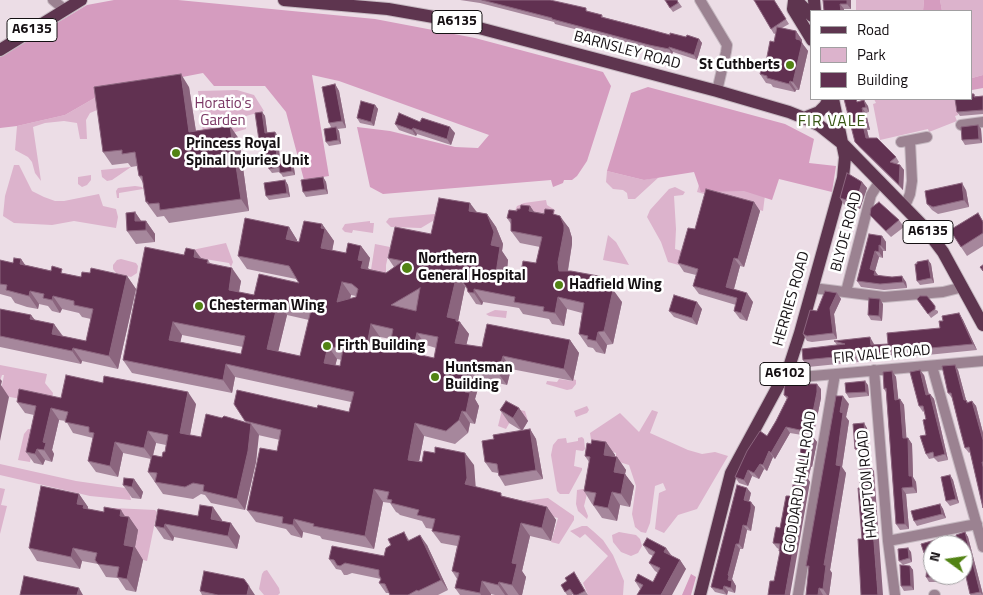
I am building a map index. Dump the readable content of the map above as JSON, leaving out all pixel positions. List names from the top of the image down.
{
  "streets": {
    "main road": [
      "A6135",
      "BARNSLEY ROAD",
      "HERRIES ROAD",
      "A6102"
    ],
    "street": [
      "BLYDE ROAD",
      "FIR VALE ROAD",
      "GODDARD HALL ROAD",
      "HAMPTON ROAD"
    ]
  },
  "crossings": [
    ["BARNSLEY ROAD", "BLYDE ROAD"],
    ["BARNSLEY ROAD", "HERRIES ROAD"],
    ["BARNSLEY ROAD", "A6102"],
    ["HERRIES ROAD", "FIR VALE ROAD"],
    ["HERRIES ROAD", "A6102"],
    ["FIR VALE ROAD", "GODDARD HALL ROAD"],
    ["FIR VALE ROAD", "HAMPTON ROAD"]
  ],
  "districts": ["FIR VALE"],
  "parks": ["Horatio's Garden"],
  "places": [
    "St Cuthberts",
    "Princess Royal Spinal Injuries Unit",
    "Northern General Hospital",
    "Hadfield Wing",
    "Chesterman Wing",
    "Firth Building",
    "Huntsman Building"
  ],
  "legend": ["Road", "Park", "Building"],
  "north": "left"
}
